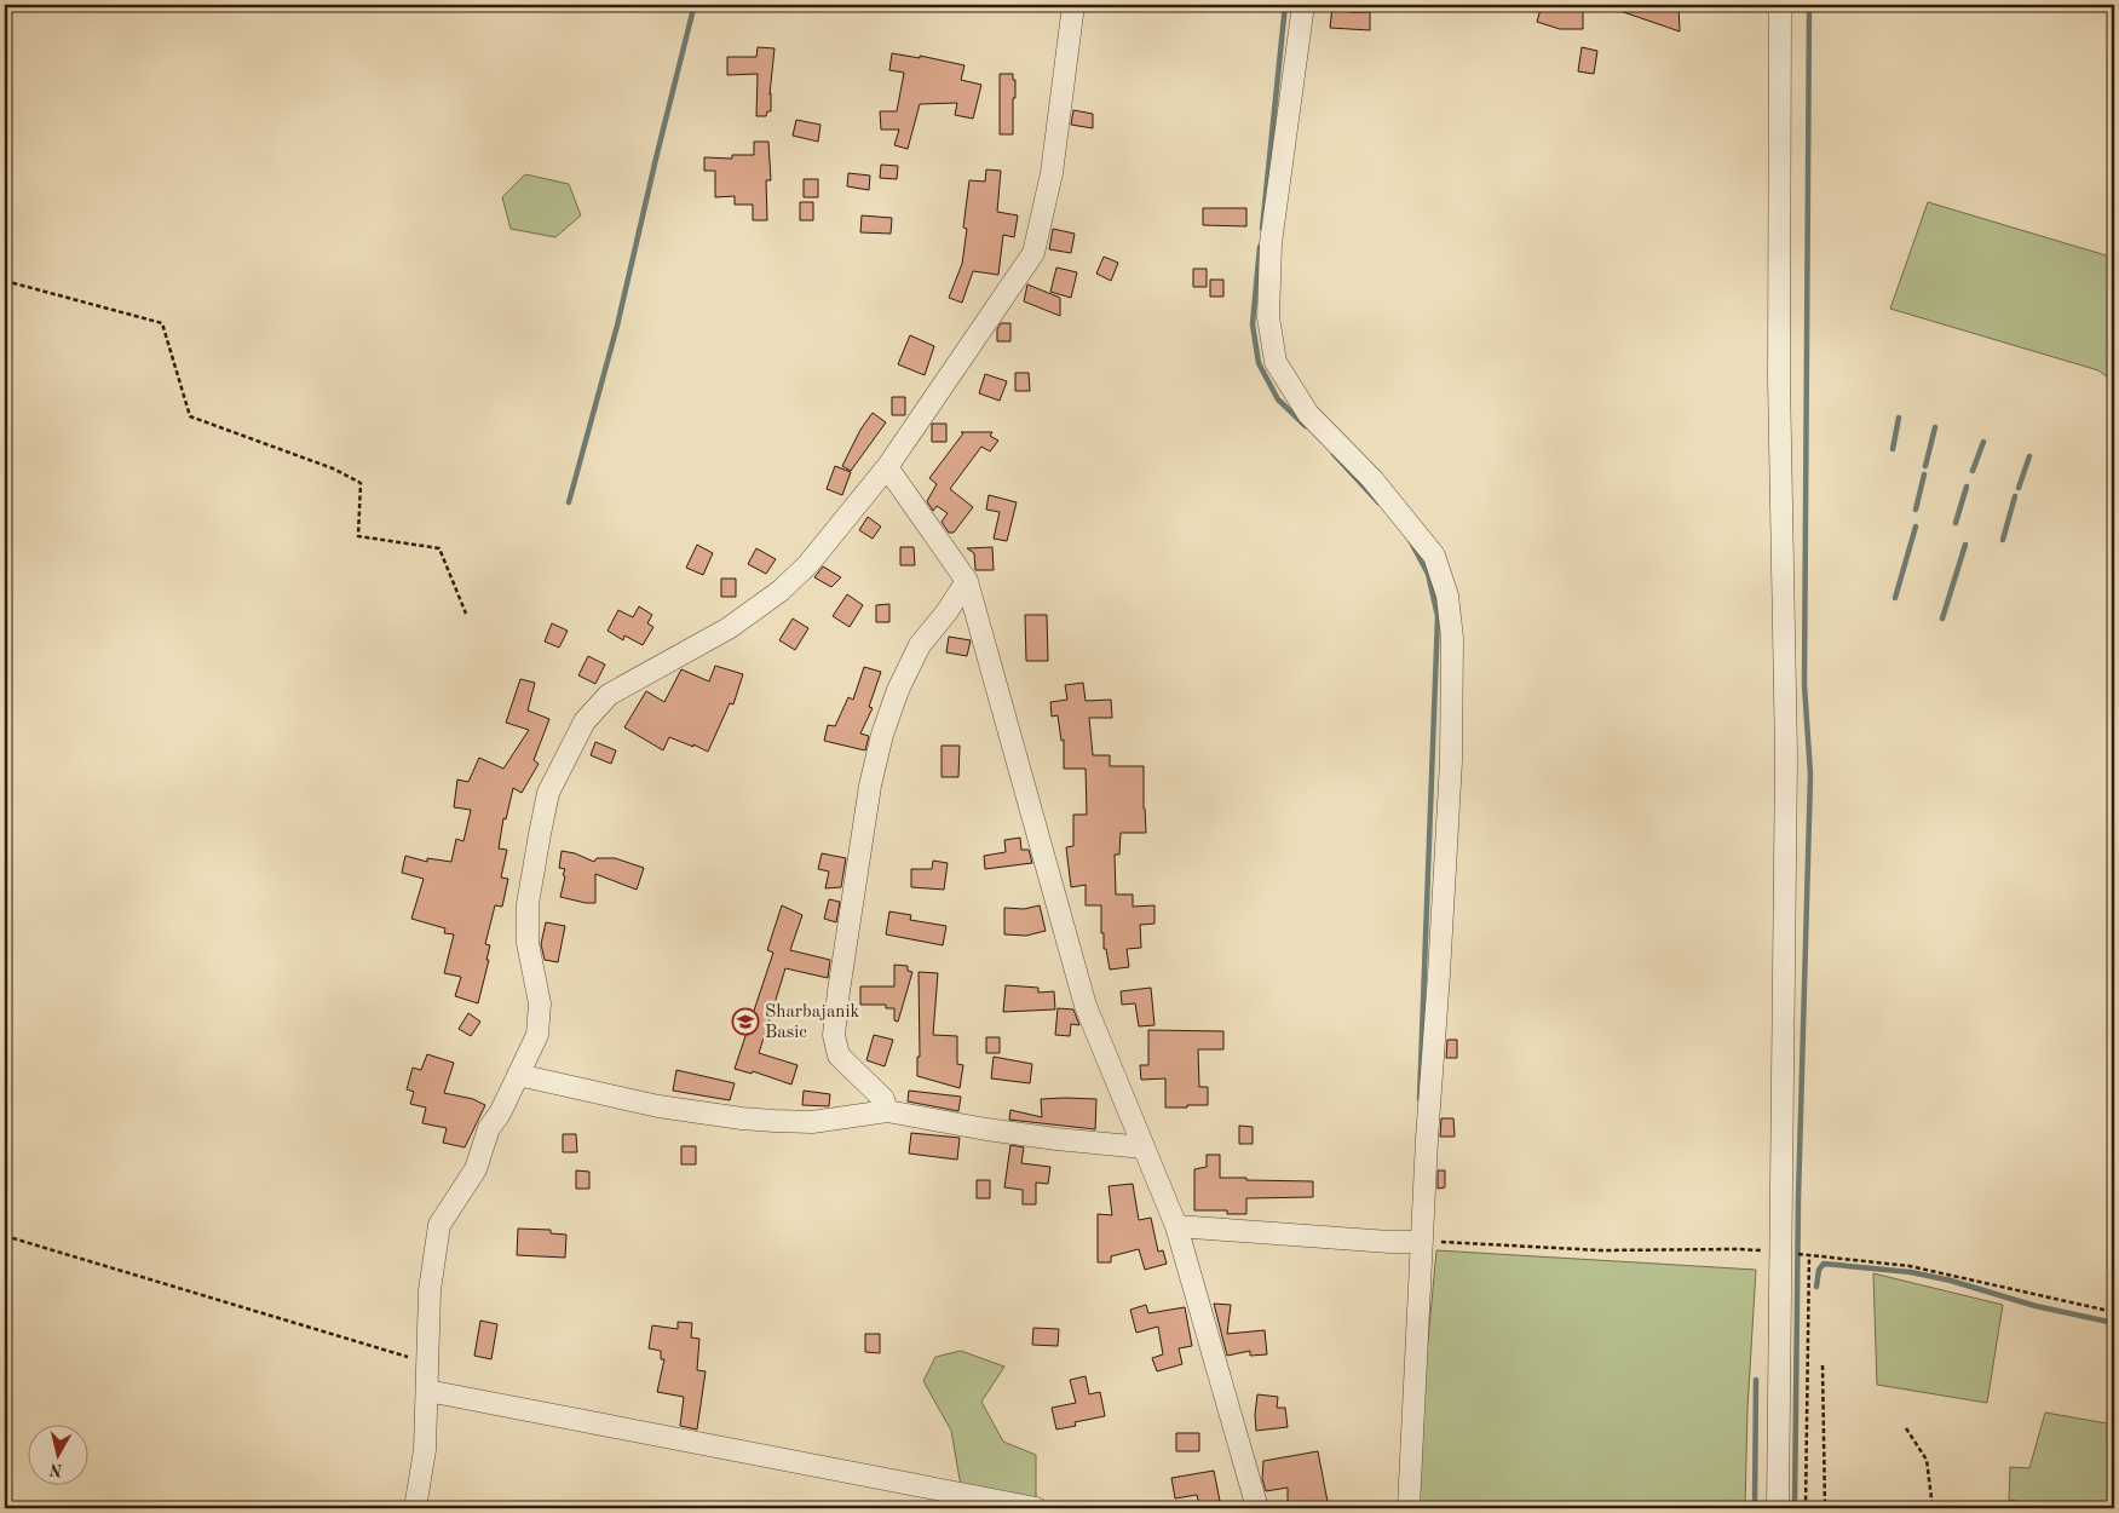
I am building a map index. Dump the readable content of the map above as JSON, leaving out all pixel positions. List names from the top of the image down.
{
  "places": {
    "school or university": ["Sharbajanik Basic"]
  },
  "north": "bottom"
}
